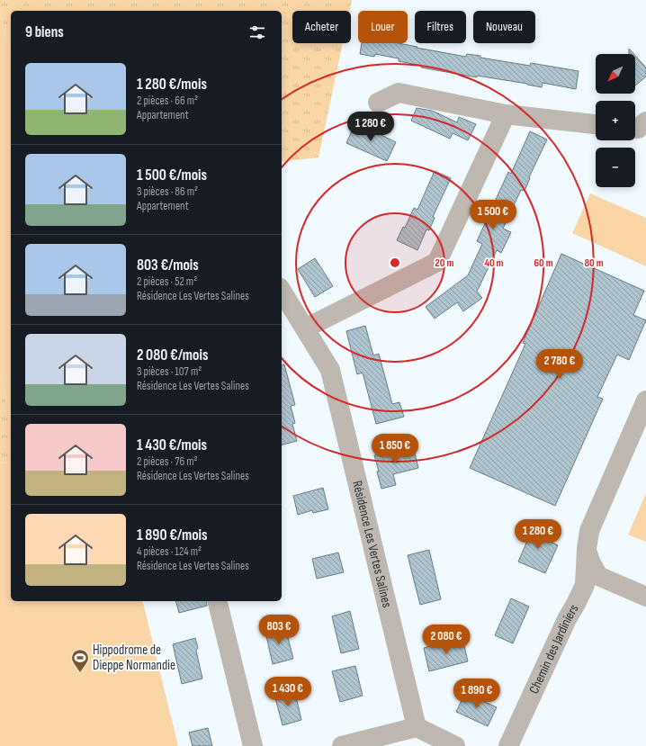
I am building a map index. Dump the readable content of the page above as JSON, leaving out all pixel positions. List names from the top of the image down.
{
  "streets": {
    "street": ["Résidence Les Vertes Salines", "Chemin des Jardiniers"]
  },
  "places": {
    "sports": ["Hippodrome de Dieppe Normandie"]
  },
  "north": "bottom left",
  "page": {
    "chip": [
      "Acheter",
      "Louer",
      "Filtres",
      "Nouveau"
    ],
    "heading": "9 biens",
    "map_buttons": ["+", "−"],
    "list": [
      {
        "name": "1 280 €/mois",
        "note": "2 pièces · 66 m² · Appartement"
      },
      {
        "name": "1 500 €/mois",
        "note": "3 pièces · 86 m² · Appartement"
      },
      {
        "name": "803 €/mois",
        "note": "2 pièces · 52 m² · Résidence Les Vertes Salines"
      },
      {
        "name": "2 080 €/mois",
        "note": "3 pièces · 107 m² · Résidence Les Vertes Salines"
      },
      {
        "name": "1 430 €/mois",
        "note": "2 pièces · 76 m² · Résidence Les Vertes Salines"
      },
      {
        "name": "1 890 €/mois",
        "note": "4 pièces · 124 m² · Résidence Les Vertes Salines"
      }
    ],
    "price": [
      "1 280 €",
      "1 500 €",
      "2 780 €",
      "1 850 €",
      "1 280 €",
      "803 €",
      "2 080 €",
      "1 430 €",
      "1 890 €"
    ]
  },
  "rings": [
    "20 m",
    "40 m",
    "60 m",
    "80 m"
  ]
}
